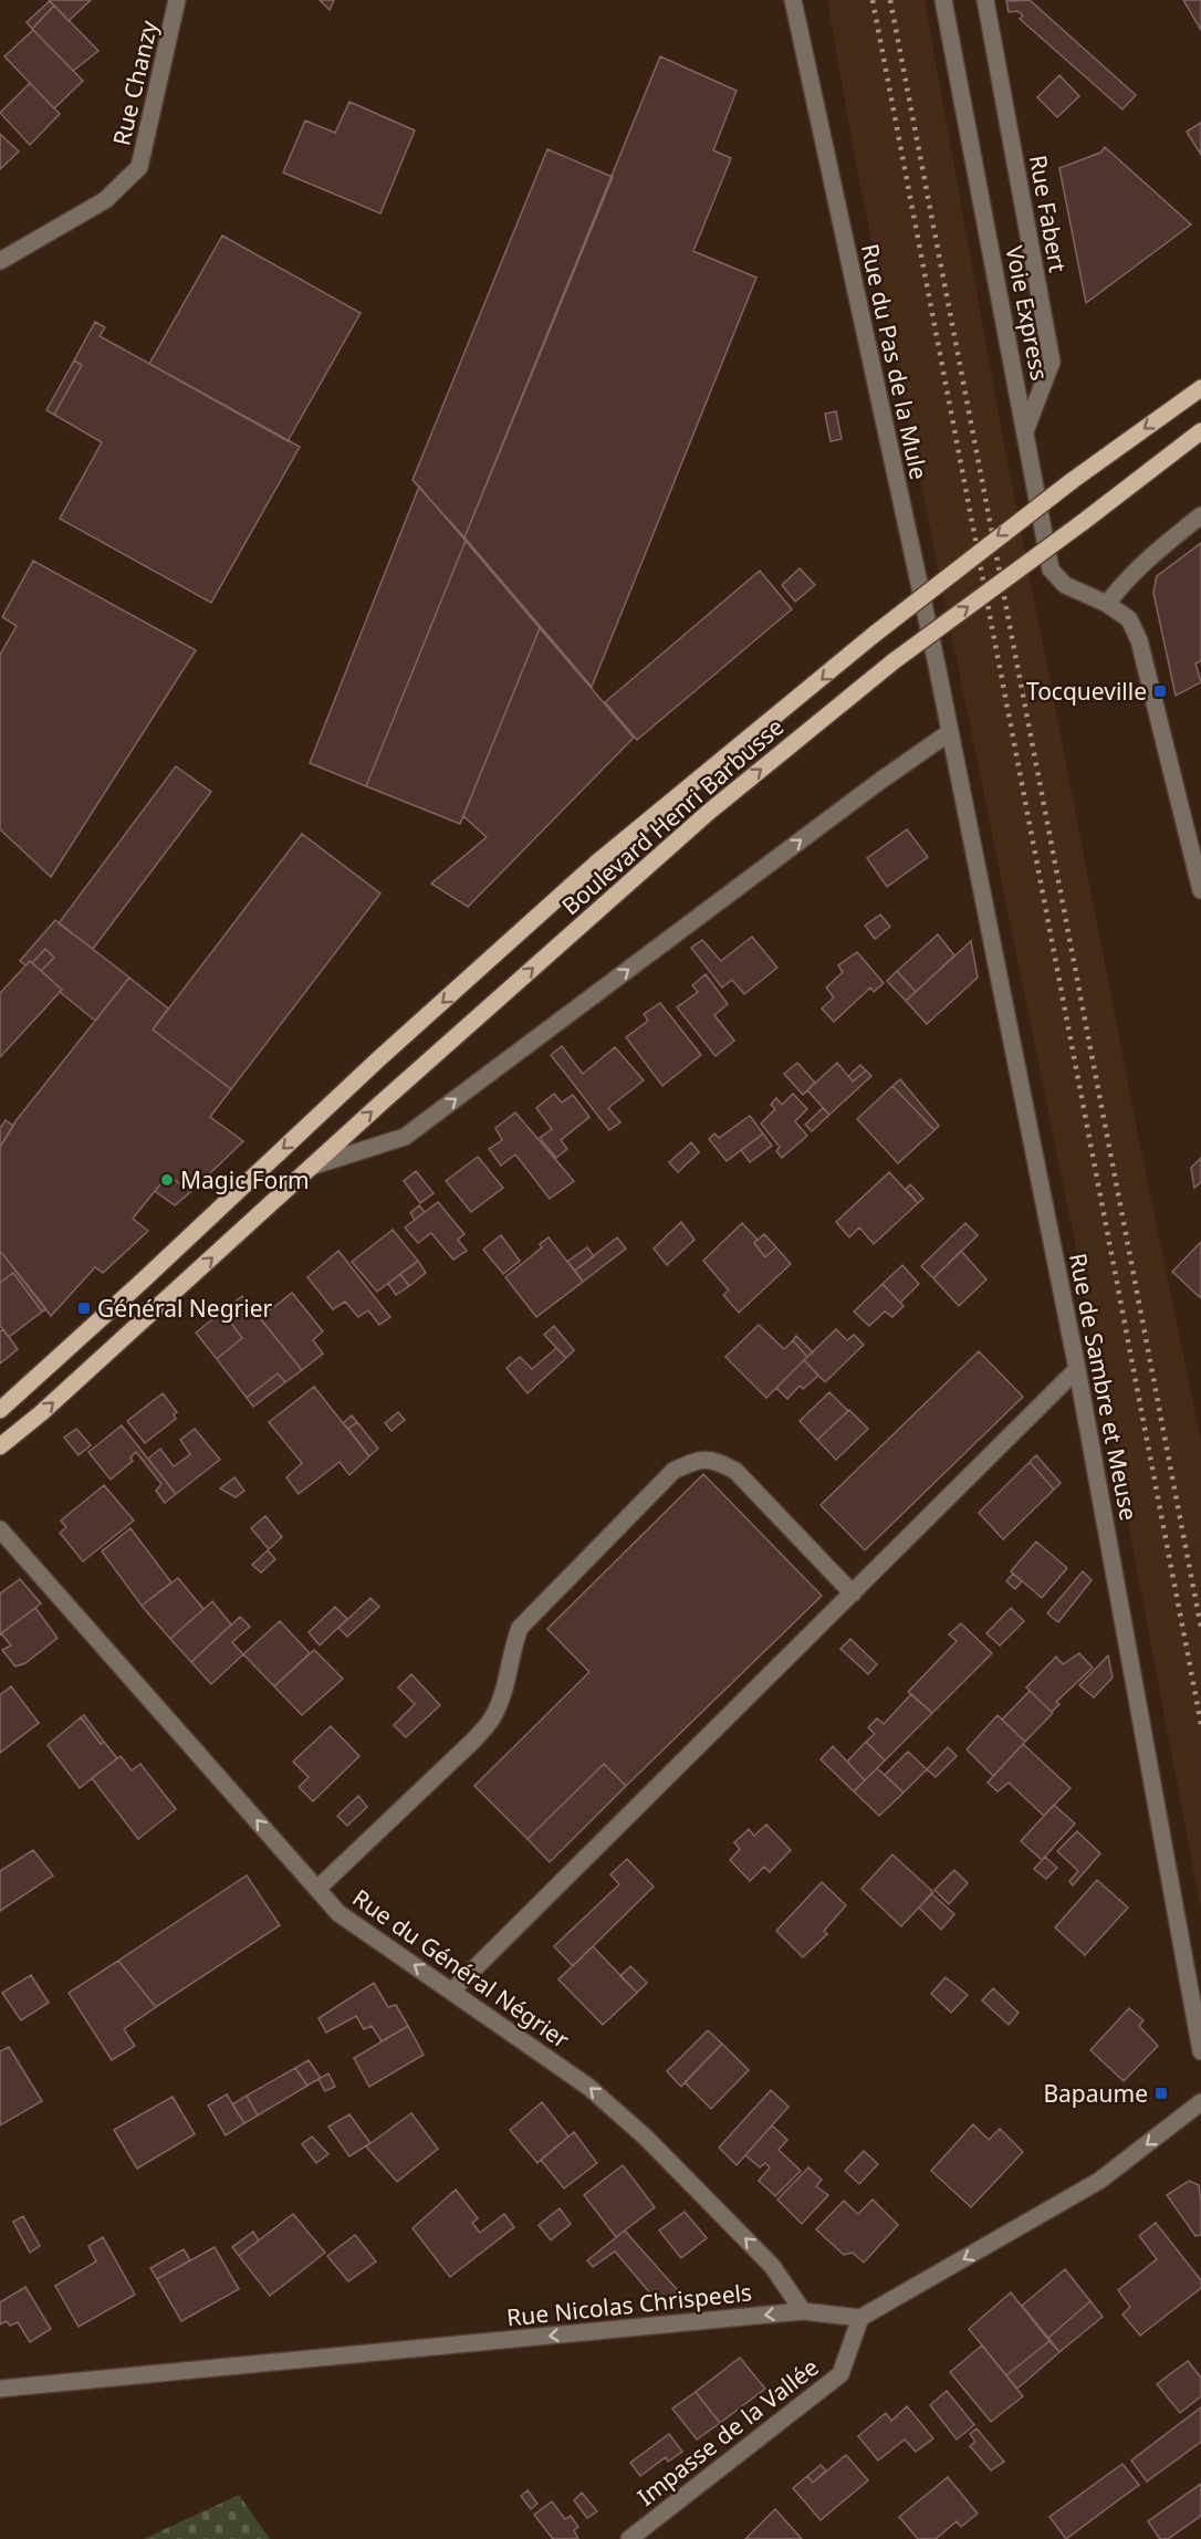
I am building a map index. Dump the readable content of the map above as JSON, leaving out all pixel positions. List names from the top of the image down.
{
  "streets": {
    "main road": ["Boulevard Henri Barbusse"],
    "street": [
      "Rue Chanzy",
      "Rue Fabert",
      "Voie Express",
      "Rue du Pas de la Mule",
      "Rue de Sambre et Meuse",
      "Rue du Général Négrier",
      "Rue Nicolas Chrispeels",
      "Impasse de la Vallée"
    ]
  },
  "crossings": [
    ["Rue Fabert", "Voie Express"],
    ["Rue du Pas de la Mule", "Boulevard Henri Barbusse"],
    ["Rue du Pas de la Mule", "Rue de Sambre et Meuse"],
    ["Boulevard Henri Barbusse", "Rue de Sambre et Meuse"],
    ["Rue du Général Négrier", "Rue Nicolas Chrispeels"],
    ["Rue Nicolas Chrispeels", "Impasse de la Vallée"]
  ],
  "one_way": ["Rue du Général Négrier", "Rue Nicolas Chrispeels"],
  "places": {
    "transit": ["Tocqueville", "Général Negrier", "Bapaume"],
    "other": ["Magic Form"]
  }
}
